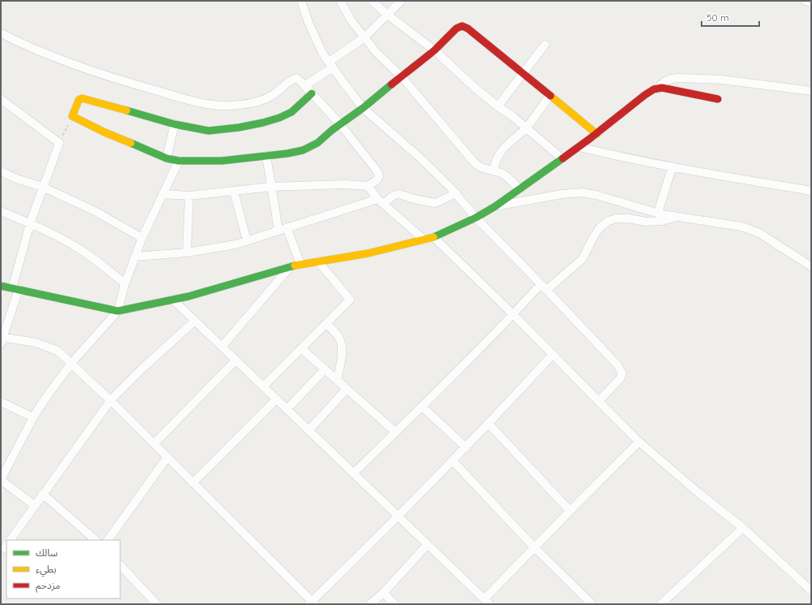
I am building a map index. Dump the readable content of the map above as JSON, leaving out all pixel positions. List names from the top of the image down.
{
  "legend": ["سالك", "بطيء", "مزدحم"],
  "scale_bar": "50 m"
}
